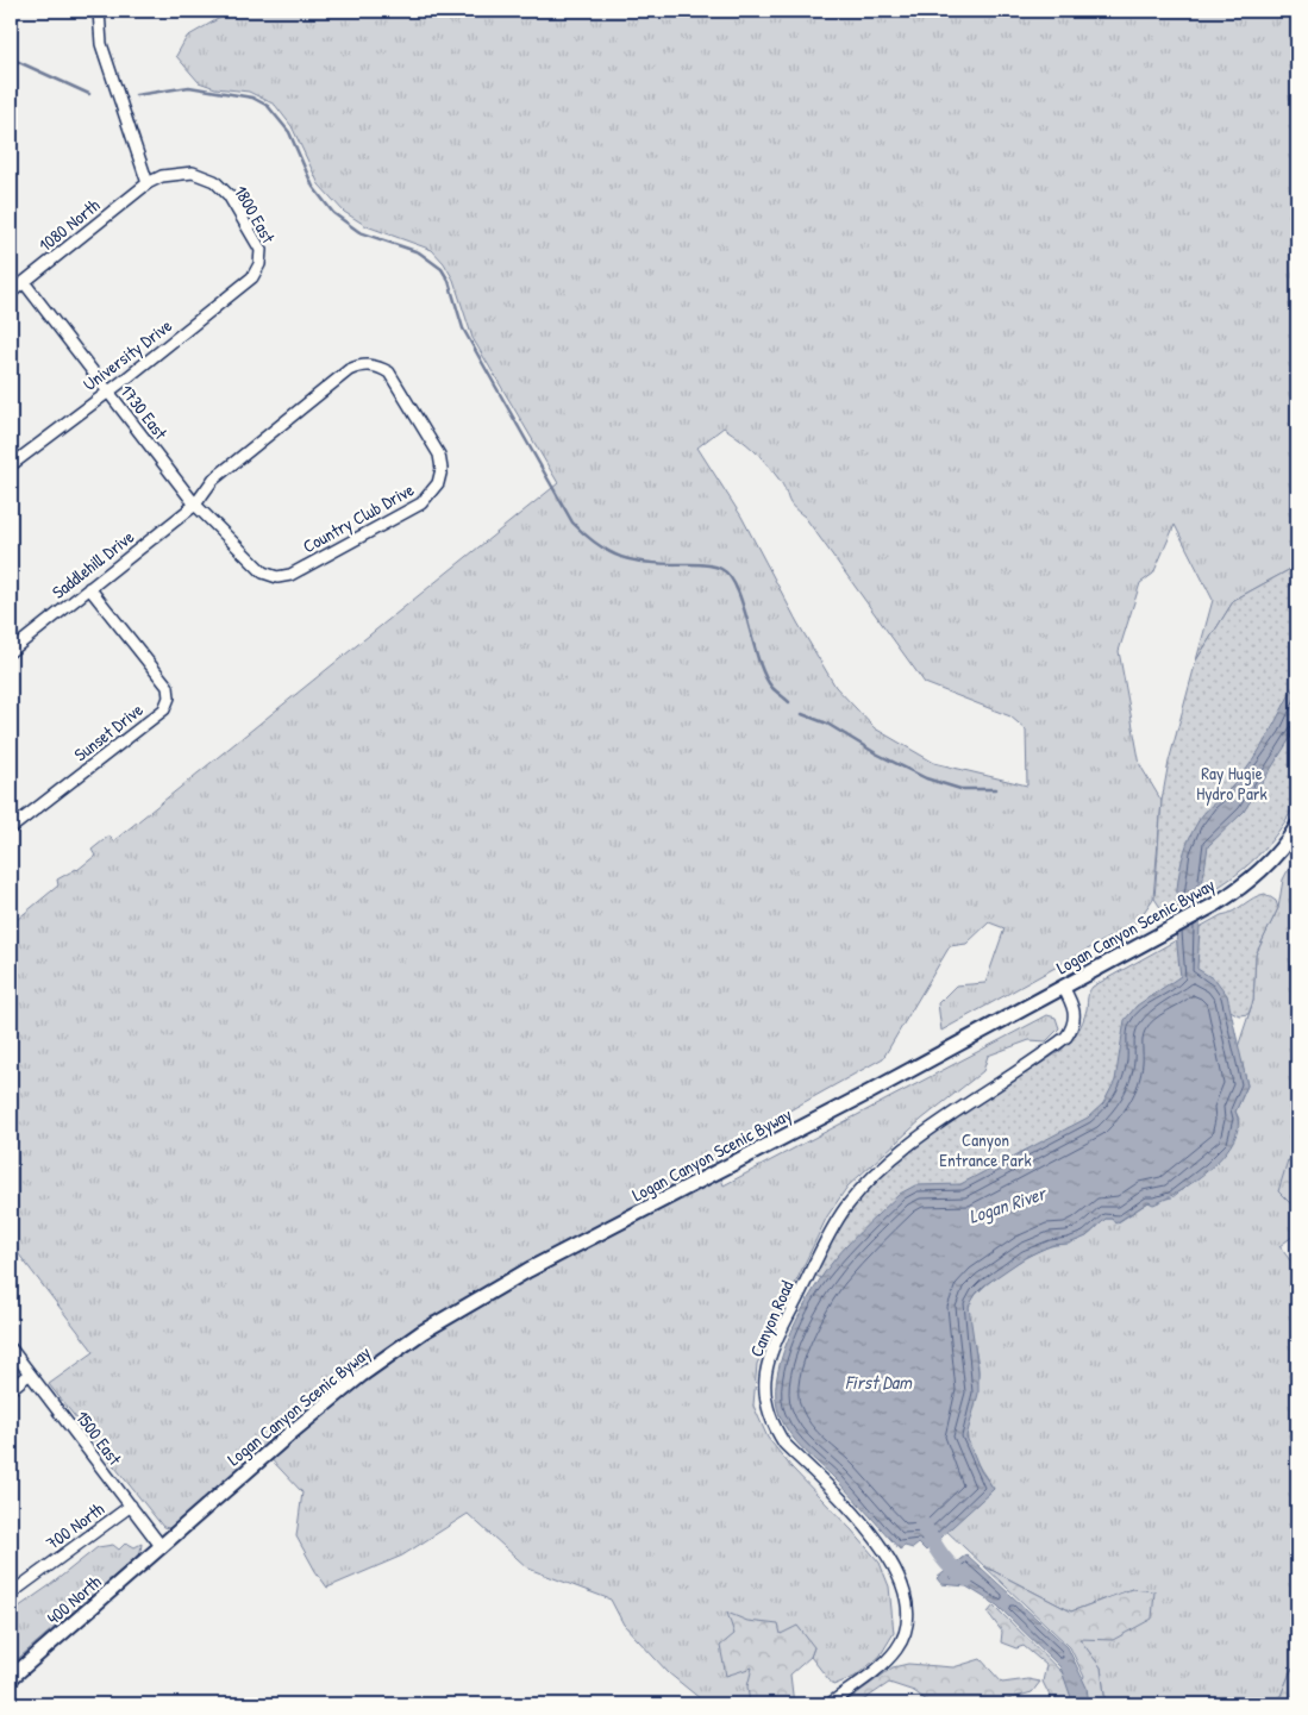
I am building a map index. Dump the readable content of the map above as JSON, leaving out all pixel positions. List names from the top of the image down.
{
  "streets": {
    "main road": ["Logan Canyon Scenic Byway", "400 North"],
    "street": [
      "1800 East",
      "1080 North",
      "University Drive",
      "1730 East",
      "Country Club Drive",
      "Saddlehill Drive",
      "Sunset Drive",
      "Canyon Road",
      "1500 East",
      "700 North"
    ]
  },
  "crossings": [
    ["1800 East", "1080 North"],
    ["1800 East", "University Drive"],
    ["1080 North", "1730 East"],
    ["University Drive", "1730 East"],
    ["1730 East", "Country Club Drive"],
    ["1730 East", "Saddlehill Drive"],
    ["Country Club Drive", "Saddlehill Drive"],
    ["Saddlehill Drive", "Sunset Drive"],
    ["Logan Canyon Scenic Byway", "Canyon Road"],
    ["Logan Canyon Scenic Byway", "1500 East"],
    ["Logan Canyon Scenic Byway", "400 North"],
    ["1500 East", "700 North"],
    ["1500 East", "400 North"]
  ],
  "water": ["Logan River", "First Dam"],
  "parks": ["Ray Hugie Hydro Park", "Canyon Entrance Park"]
}
